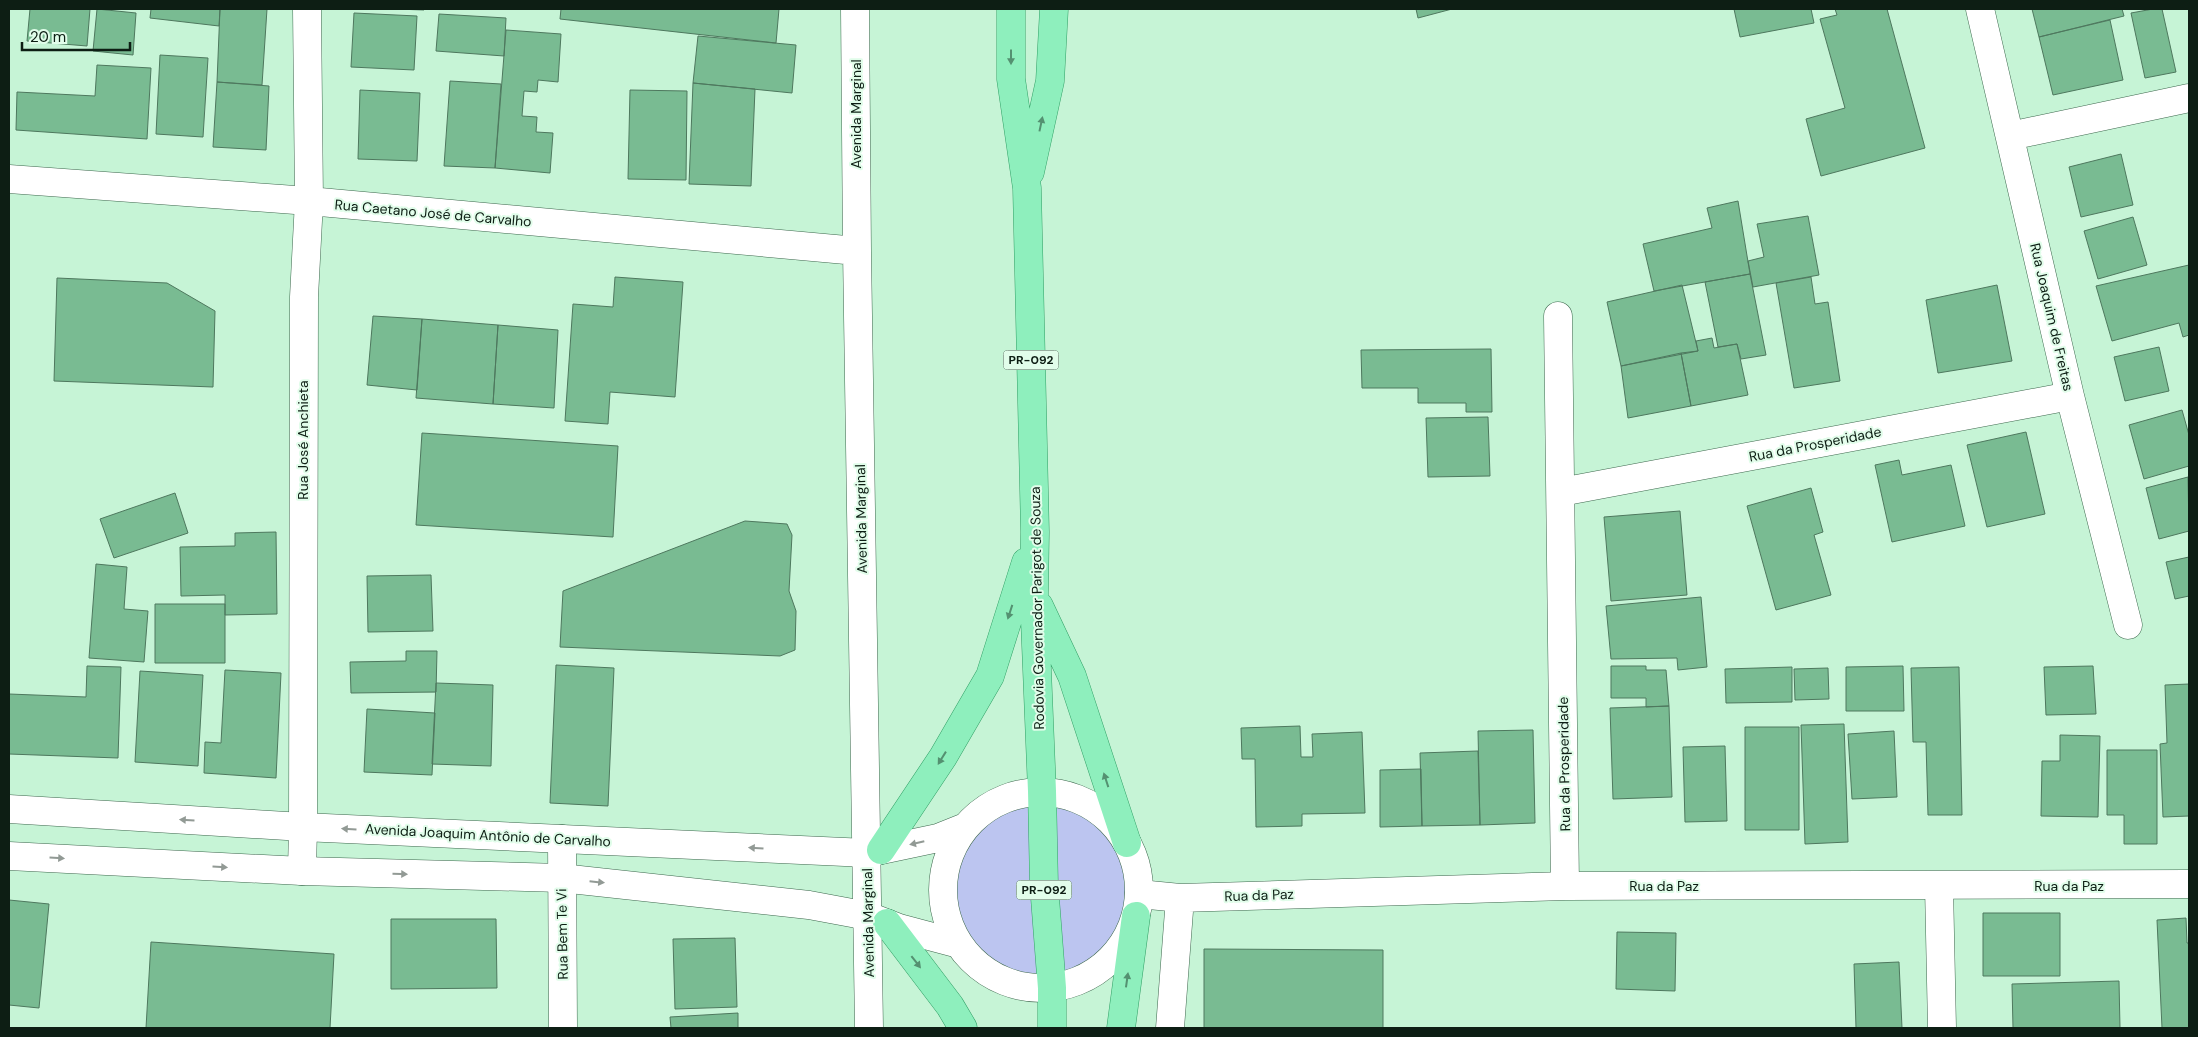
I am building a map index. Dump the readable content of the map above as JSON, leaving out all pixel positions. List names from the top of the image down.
{
  "streets": {
    "main road": ["PR-092", "Rodovia Governador Parigot de Souza"],
    "street": [
      "Avenida Marginal",
      "Rua Caetano José de Carvalho",
      "Rua Joaquim de Freitas",
      "Rua José Anchieta",
      "Rua da Prosperidade",
      "Avenida Joaquim Antônio de Carvalho",
      "Rua da Paz",
      "Rua Bem Te Vi"
    ]
  },
  "crossings": [
    ["Avenida Marginal", "Rua Caetano José de Carvalho"],
    ["Avenida Marginal", "Avenida Joaquim Antônio de Carvalho"],
    ["Rua Caetano José de Carvalho", "Rua José Anchieta"],
    ["Rua Joaquim de Freitas", "Rua da Prosperidade"],
    ["Rua José Anchieta", "Avenida Joaquim Antônio de Carvalho"],
    ["Rua da Prosperidade", "Rua da Paz"],
    ["Avenida Joaquim Antônio de Carvalho", "Rua Bem Te Vi"]
  ],
  "scale_bar": "20 m"
}
